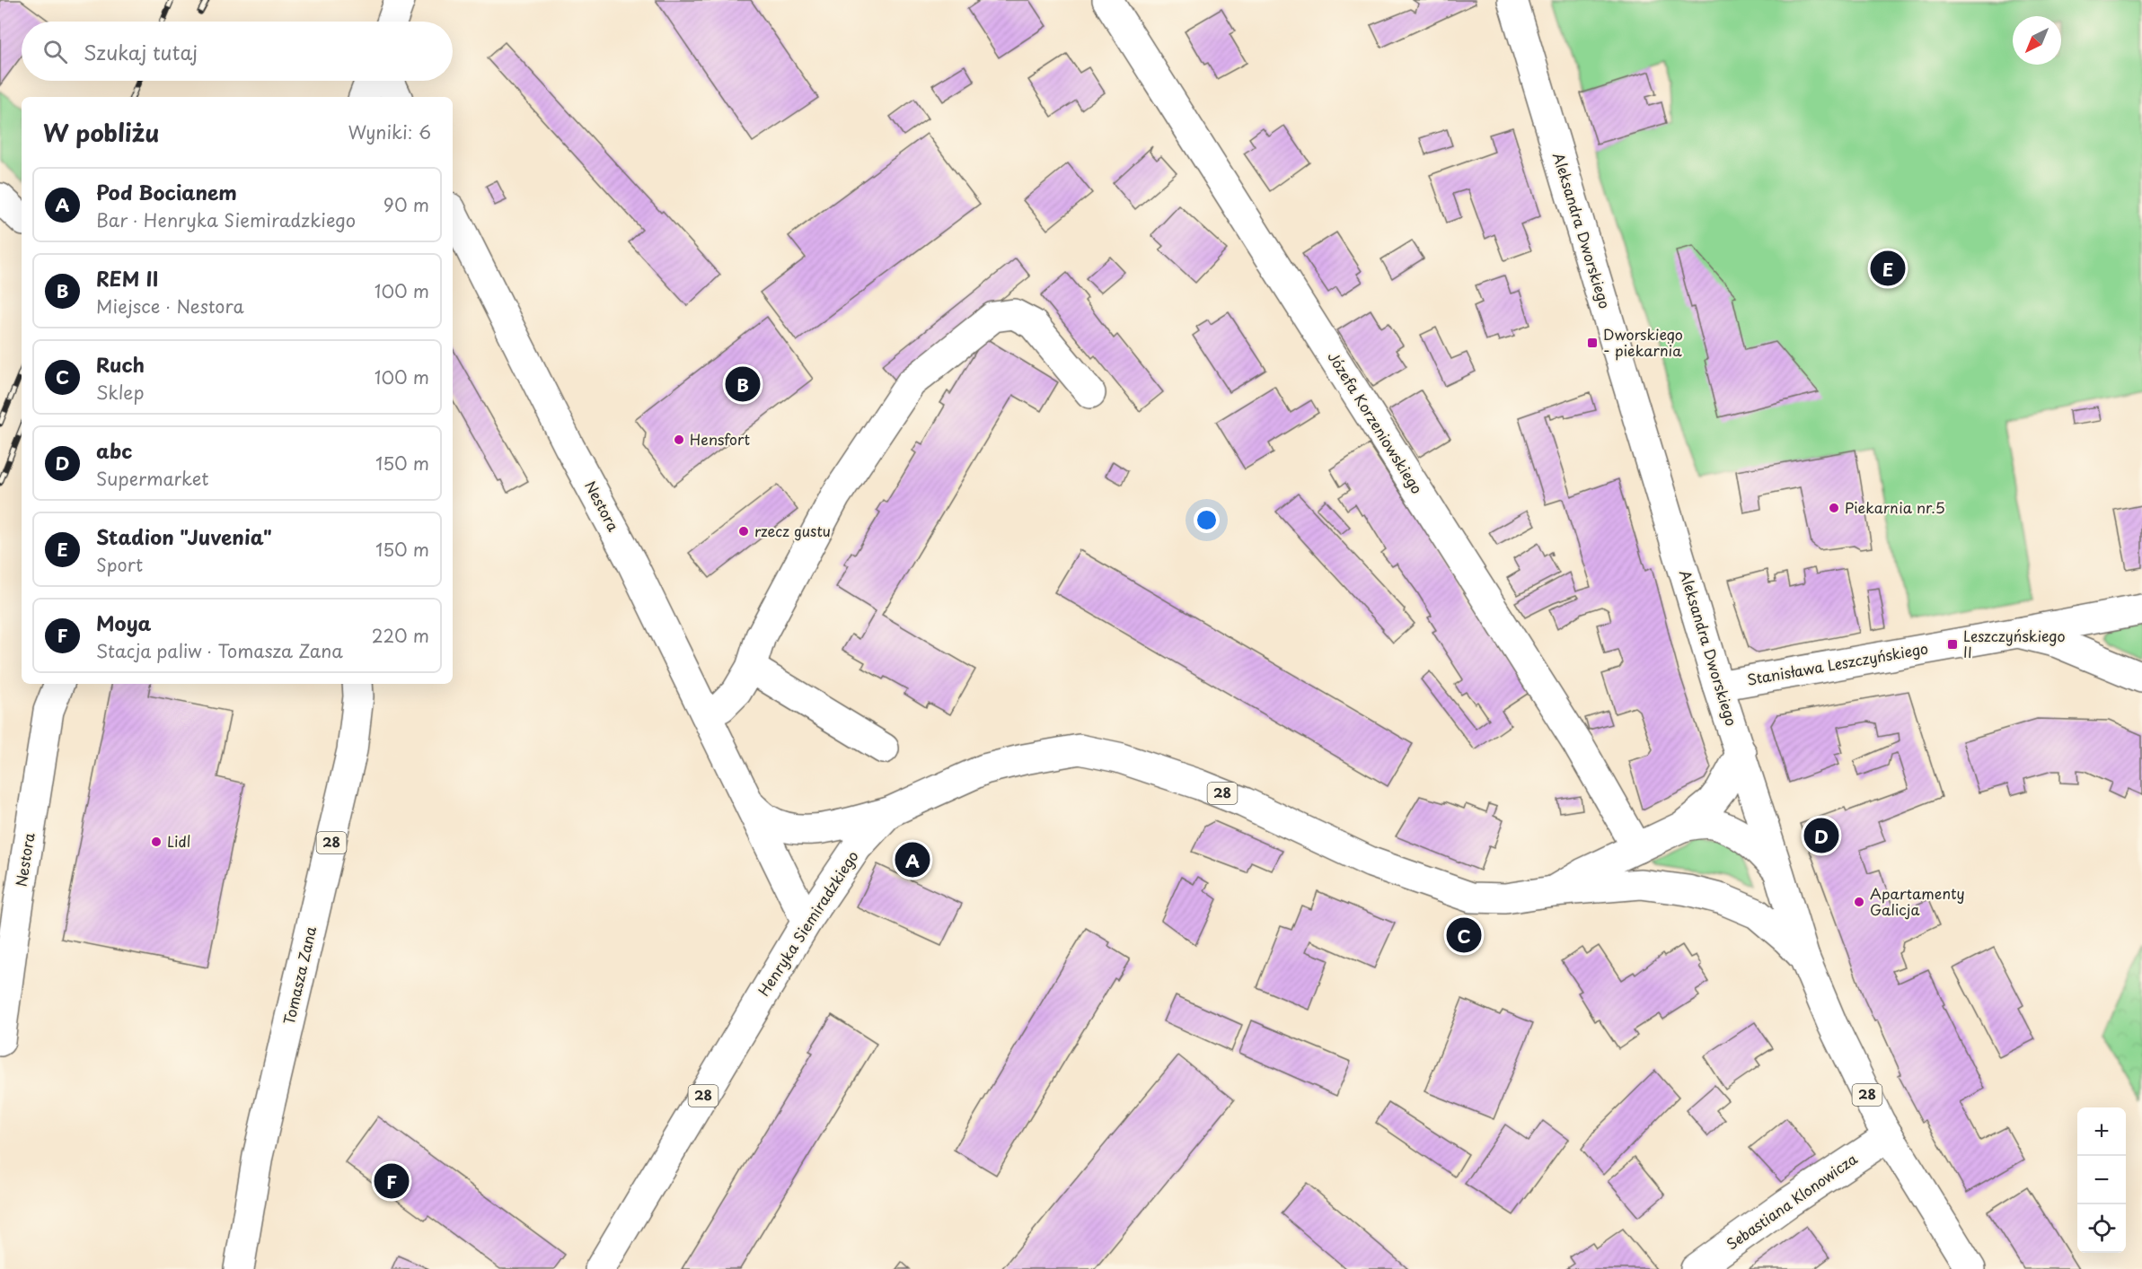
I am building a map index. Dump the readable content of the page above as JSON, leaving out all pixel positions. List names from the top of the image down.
{
  "streets": {
    "street": [
      "Aleksandra Dworskiego",
      "Józefa Korzeniowskiego",
      "Nestora",
      "Stanisława Leszczyńskiego",
      "28",
      "Henryka Siemiradzkiego",
      "Tomasza Zana",
      "Sebastiana Klonowicza"
    ]
  },
  "crossings": [
    ["Aleksandra Dworskiego", "Stanisława Leszczyńskiego"],
    ["Aleksandra Dworskiego", "Henryka Siemiradzkiego"],
    ["Aleksandra Dworskiego", "Sebastiana Klonowicza"],
    ["Nestora", "Henryka Siemiradzkiego"]
  ],
  "places": {
    "transit": ["Dworskiego - piekarnia", "Leszczyńskiego II"],
    "other": [
      "Hensfort",
      "Piekarnia nr.5",
      "rzecz gustu",
      "Lidl",
      "Apartamenty Galicja"
    ]
  },
  "north": "bottom left",
  "page": {
    "search": "Szukaj tutaj",
    "heading": ["W pobliżu", "Wyniki: 6"],
    "list": [
      {
        "mark": "A",
        "name": "Pod Bocianem",
        "note": "Bar · Henryka Siemiradzkiego",
        "value": "90 m"
      },
      {
        "mark": "B",
        "name": "REM II",
        "note": "Miejsce · Nestora",
        "value": "100 m"
      },
      {
        "mark": "C",
        "name": "Ruch",
        "note": "Sklep",
        "value": "100 m"
      },
      {
        "mark": "D",
        "name": "abc",
        "note": "Supermarket",
        "value": "150 m"
      },
      {
        "mark": "E",
        "name": "Stadion \"Juvenia\"",
        "note": "Sport",
        "value": "150 m"
      },
      {
        "mark": "F",
        "name": "Moya",
        "note": "Stacja paliw · Tomasza Zana",
        "value": "220 m"
      }
    ],
    "pins": [
      "E",
      "B",
      "D",
      "A",
      "C",
      "F"
    ],
    "map_buttons": ["+", "−"]
  }
}
